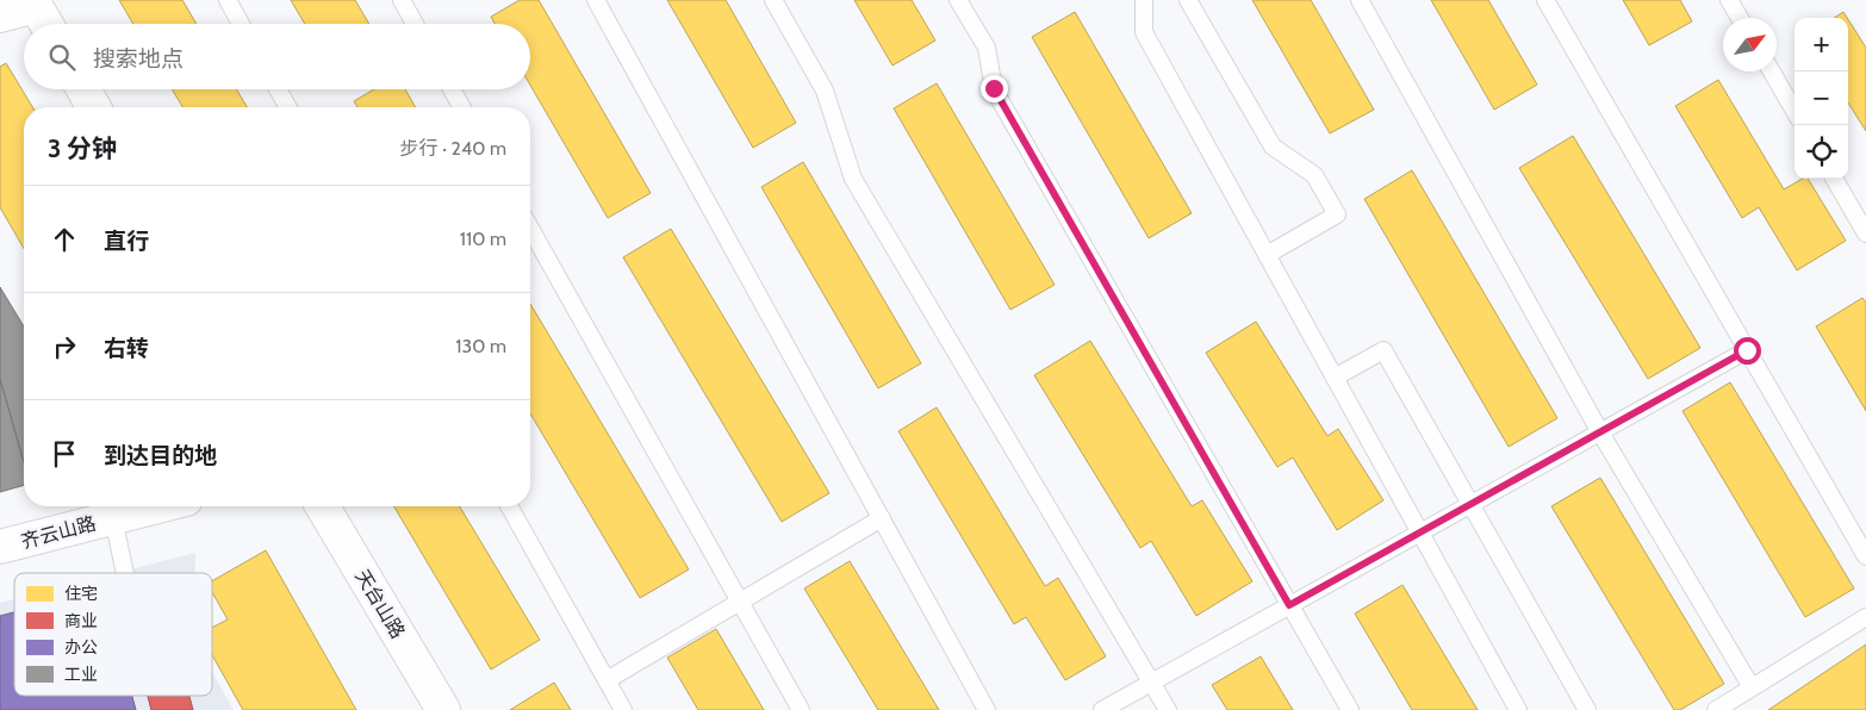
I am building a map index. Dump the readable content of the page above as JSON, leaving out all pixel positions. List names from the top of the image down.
{
  "streets": {
    "street": ["齐云山路", "天台山路"]
  },
  "legend": [
    "住宅",
    "商业",
    "办公",
    "工业"
  ],
  "north": "top right",
  "page": {
    "map_buttons": ["+", "−"],
    "search": "搜索地点",
    "heading": ["3 分钟", "步行 · 240 m"],
    "list": [
      ["直行", "110 m"],
      ["右转", "130 m"],
      "到达目的地"
    ]
  }
}
